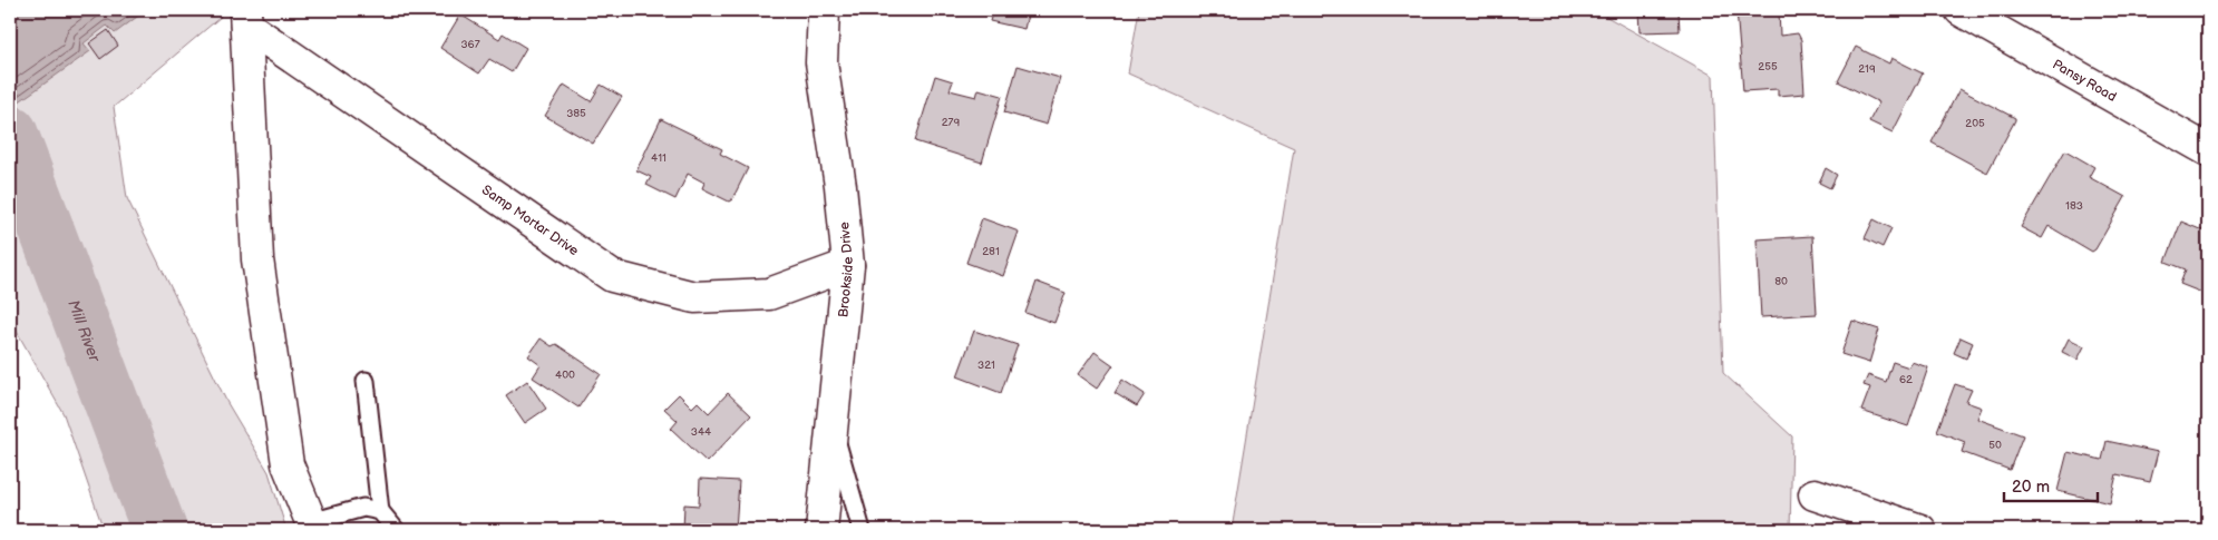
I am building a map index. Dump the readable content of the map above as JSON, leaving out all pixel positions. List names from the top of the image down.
{
  "streets": {
    "street": ["Pansy Road", "Samp Mortar Drive", "Brookside Drive"]
  },
  "crossings": [
    ["Samp Mortar Drive", "Brookside Drive"]
  ],
  "water": ["Mill River"],
  "house_numbers": [
    "367",
    "255",
    "219",
    "385",
    "279",
    "205",
    "411",
    "183",
    "281",
    "80",
    "321",
    "400",
    "62",
    "344",
    "50"
  ],
  "scale_bar": "20 m"
}
